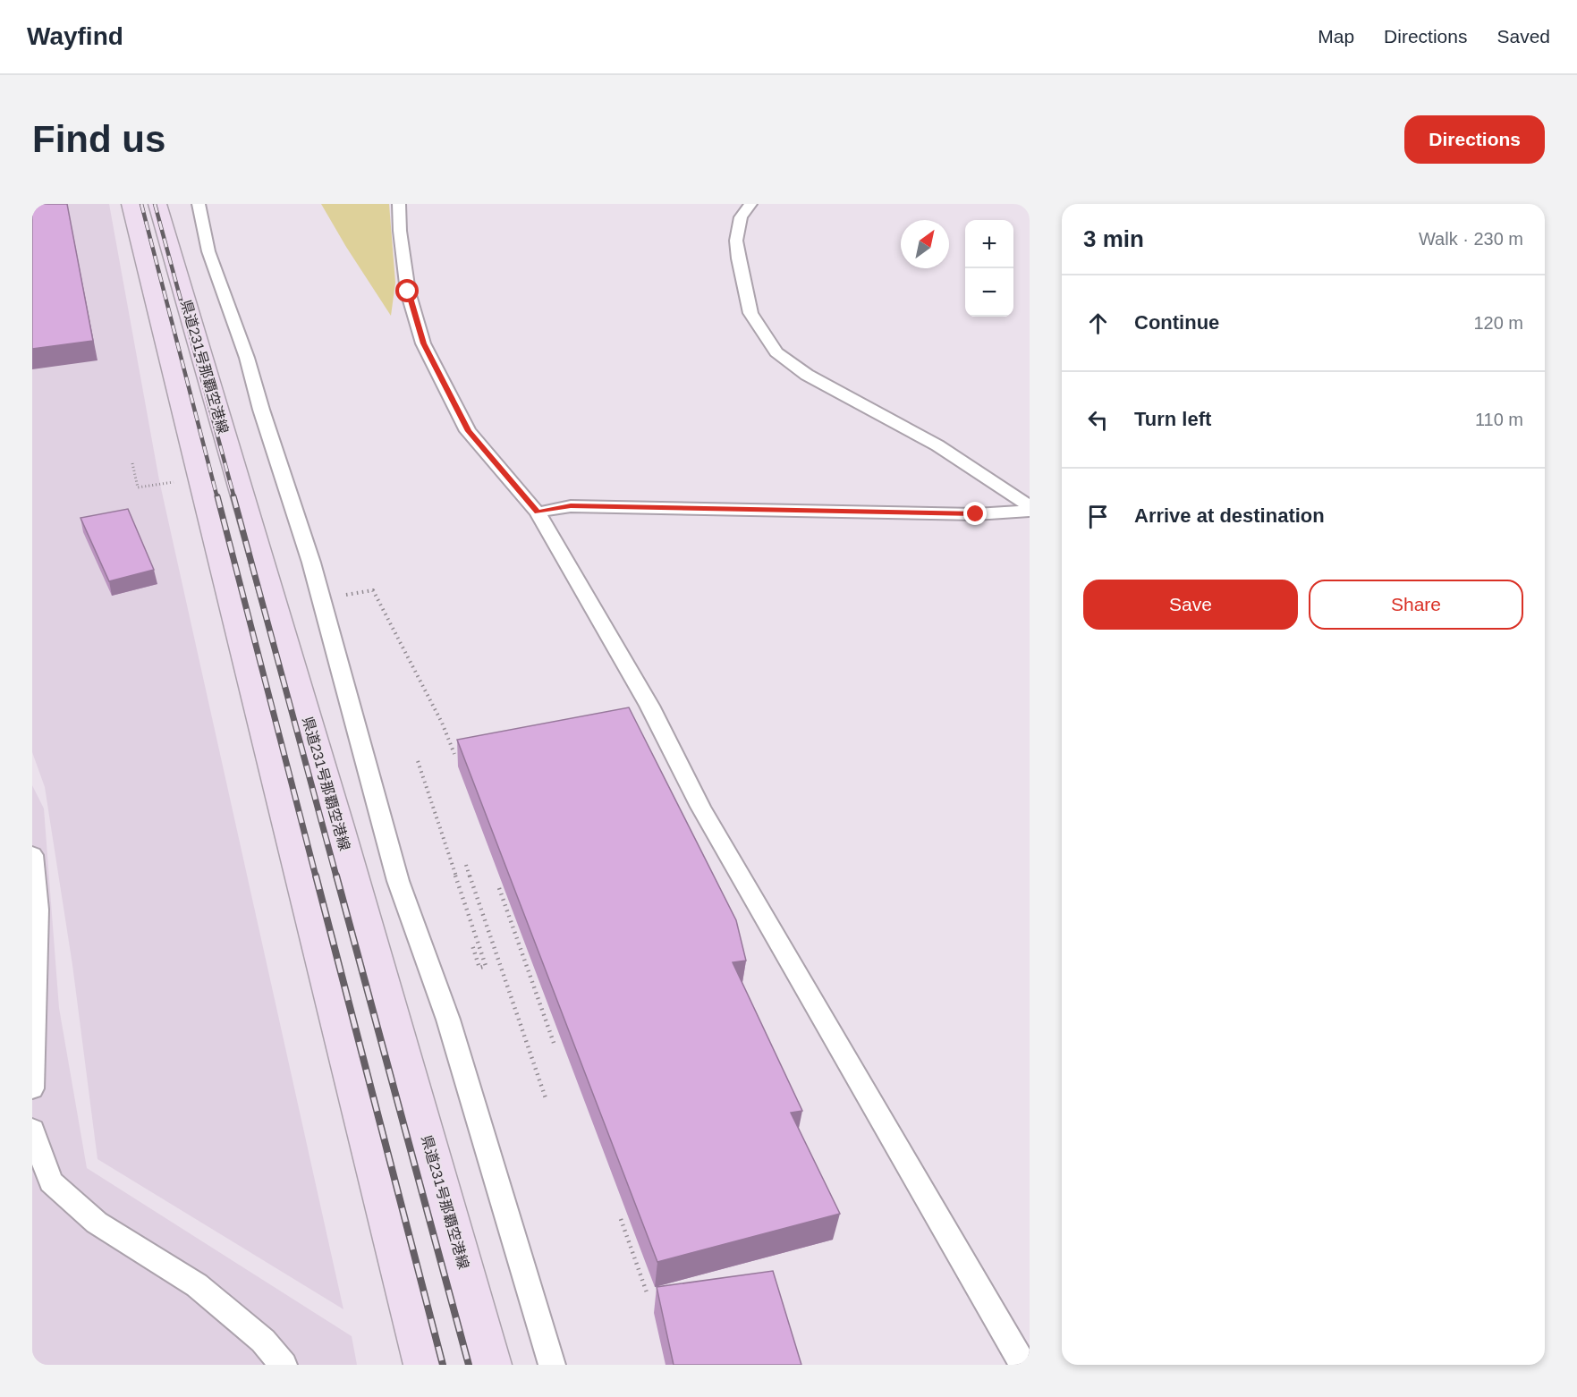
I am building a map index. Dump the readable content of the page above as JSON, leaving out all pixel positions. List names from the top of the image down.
{
  "streets": {
    "main road": ["県道231号那覇空港線"]
  },
  "north": "top right",
  "page": {
    "header": "Wayfind",
    "nav": ["Map", "Directions", "Saved"],
    "buttons": [
      "Directions",
      ["Save", "Share"]
    ],
    "title": "Find us",
    "heading": ["3 min", "Walk · 230 m"],
    "map_buttons": ["+", "−"],
    "list": [
      ["Continue", "120 m"],
      ["Turn left", "110 m"],
      "Arrive at destination"
    ]
  }
}
